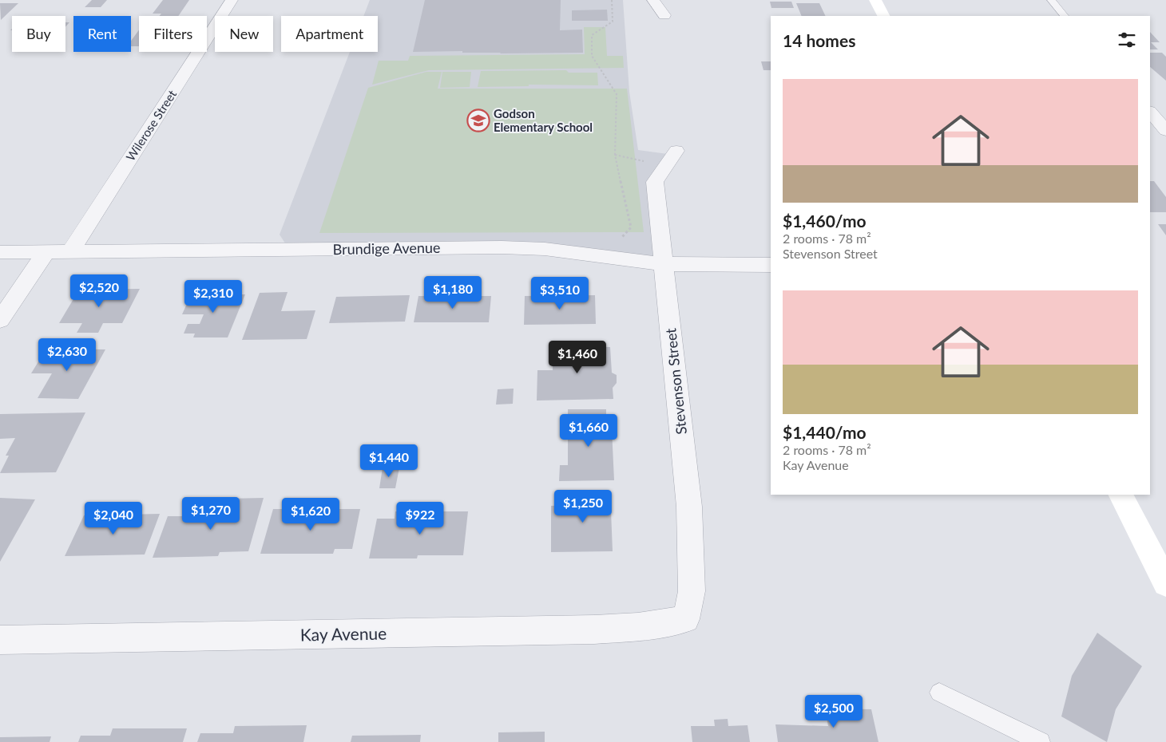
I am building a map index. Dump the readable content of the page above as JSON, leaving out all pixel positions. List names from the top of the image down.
{
  "streets": {
    "street": [
      "Wilerose Street",
      "Brundige Avenue",
      "Stevenson Street",
      "Kay Avenue"
    ]
  },
  "crossings": [
    ["Wilerose Street", "Brundige Avenue"],
    ["Brundige Avenue", "Stevenson Street"],
    ["Stevenson Street", "Kay Avenue"]
  ],
  "places": {
    "school or university": ["Godson Elementary School"]
  },
  "page": {
    "chip": [
      "Buy",
      "Rent",
      "Filters",
      "New",
      "Apartment"
    ],
    "heading": "14 homes",
    "list": [
      {
        "name": "$1,460/mo",
        "note": "2 rooms · 78 m² · Stevenson Street"
      },
      {
        "name": "$1,440/mo",
        "note": "2 rooms · 78 m² · Kay Avenue"
      }
    ],
    "price": [
      "$2,520",
      "$1,180",
      "$3,510",
      "$2,310",
      "$2,630",
      "$1,460",
      "$1,660",
      "$1,440",
      "$1,250",
      "$1,270",
      "$1,620",
      "$2,040",
      "$922",
      "$2,500"
    ]
  }
}
